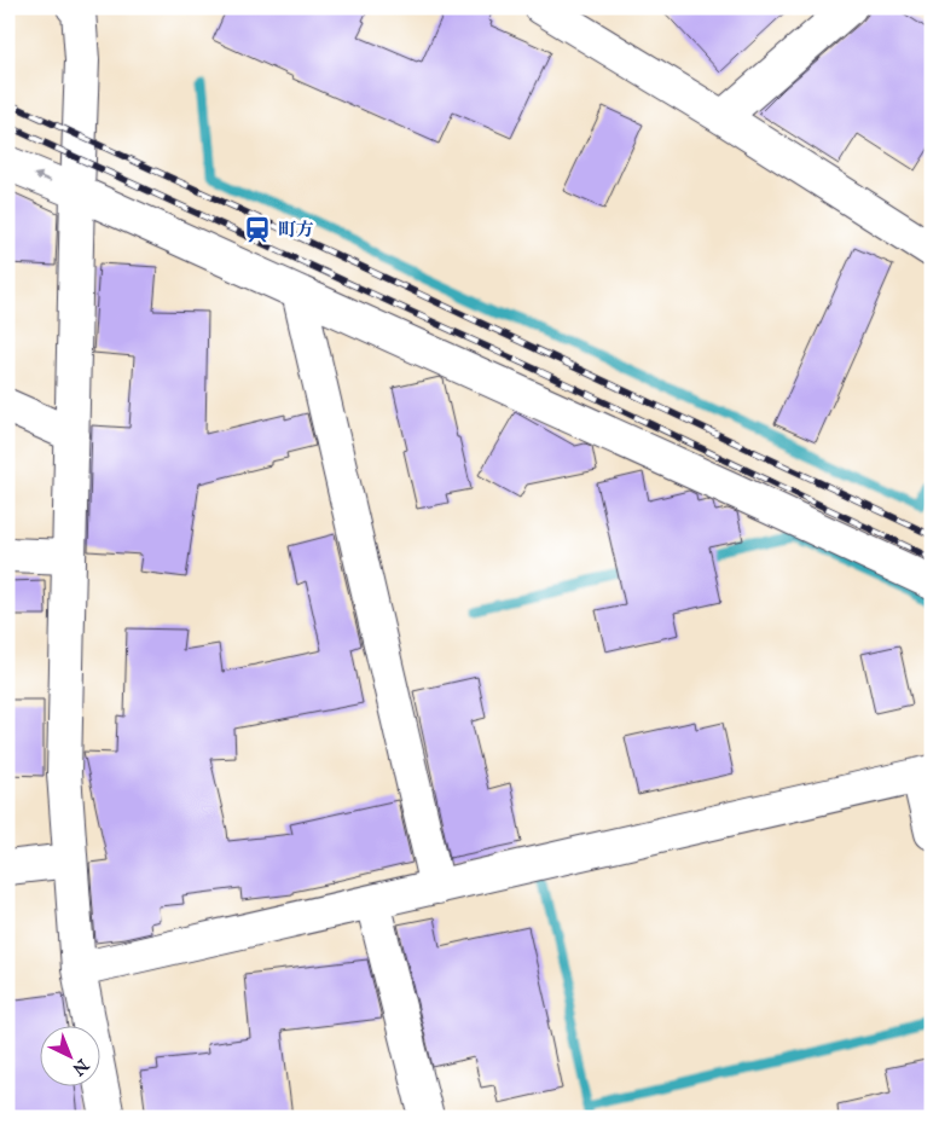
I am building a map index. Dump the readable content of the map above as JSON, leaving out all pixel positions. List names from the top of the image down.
{
  "places": {
    "station": ["町方"]
  },
  "north": "bottom right"
}
